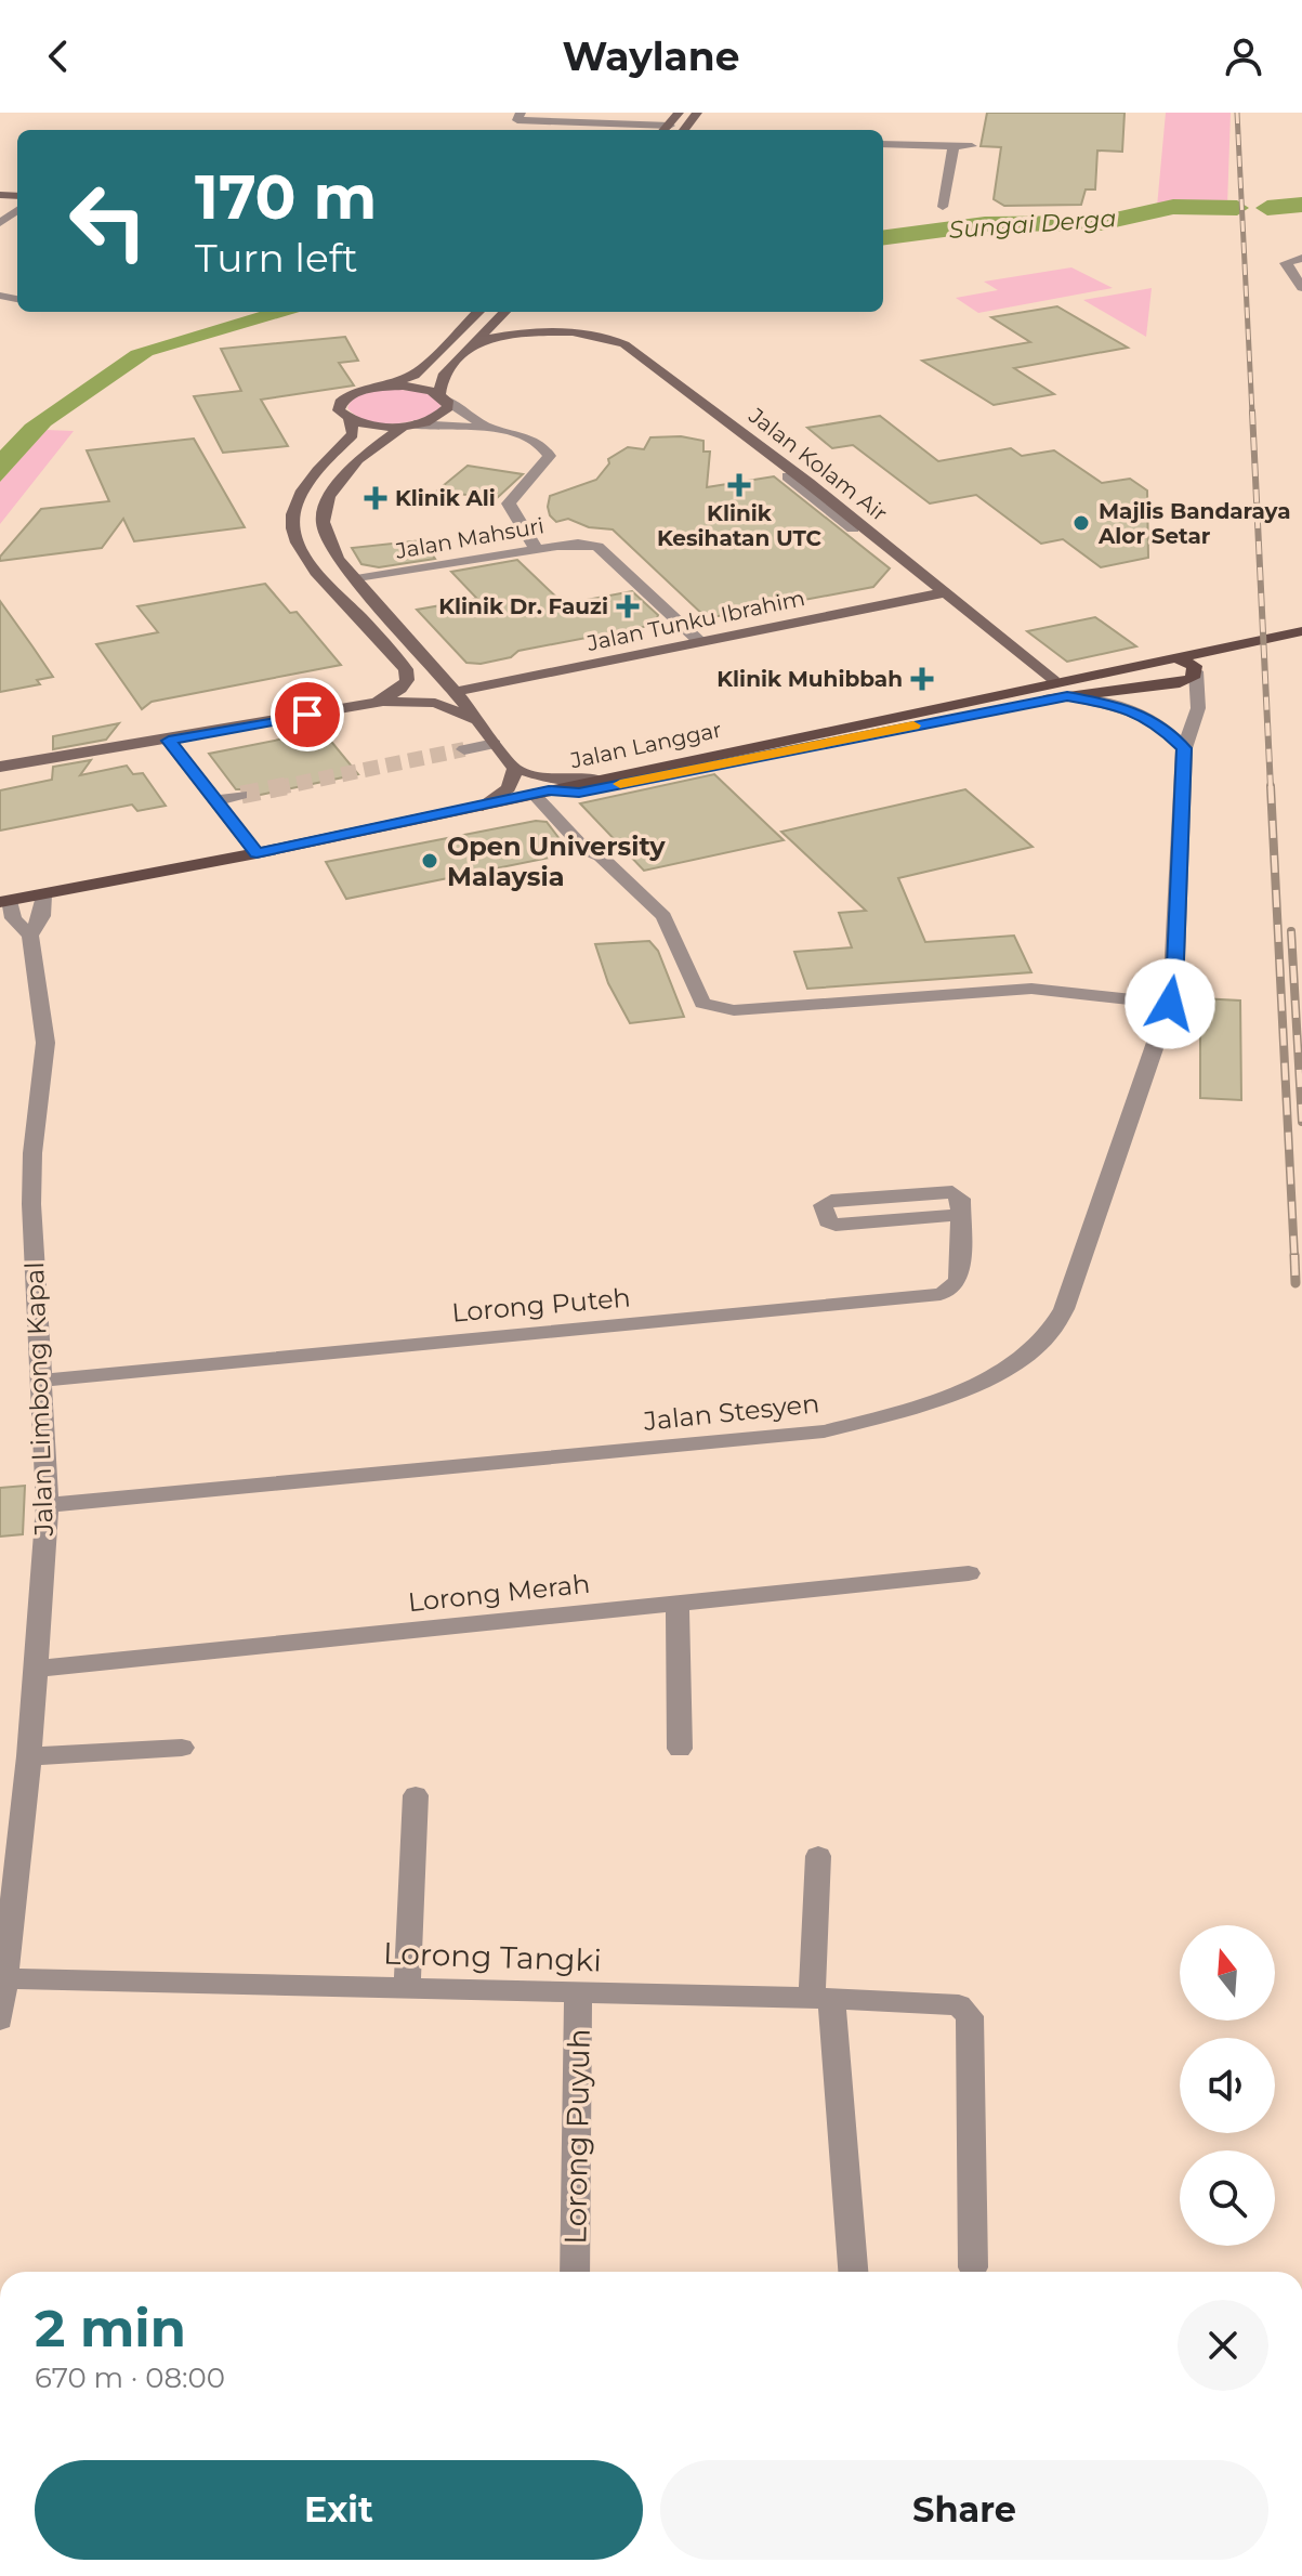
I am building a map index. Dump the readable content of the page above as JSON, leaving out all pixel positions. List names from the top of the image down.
{
  "streets": {
    "main road": ["Jalan Kolam Air", "Jalan Tunku Ibrahim", "Jalan Langgar"],
    "street": [
      "Jalan Mahsuri",
      "Lorong Puteh",
      "Jalan Limbong Kapal",
      "Jalan Stesyen",
      "Lorong Merah",
      "Lorong Tangki",
      "Lorong Puyuh"
    ]
  },
  "crossings": [
    ["Jalan Kolam Air", "Jalan Tunku Ibrahim"],
    ["Jalan Langgar", "Jalan Limbong Kapal"],
    ["Lorong Puteh", "Jalan Limbong Kapal"],
    ["Jalan Limbong Kapal", "Jalan Stesyen"],
    ["Jalan Limbong Kapal", "Lorong Merah"],
    ["Jalan Limbong Kapal", "Lorong Tangki"],
    ["Lorong Tangki", "Lorong Puyuh"]
  ],
  "water": ["Sungai Derga"],
  "places": {
    "health": [
      "Klinik Kesihatan UTC",
      "Klinik Ali",
      "Klinik Dr. Fauzi",
      "Klinik Muhibbah"
    ],
    "other": ["Majlis Bandaraya Alor Setar", "Open University Malaysia"]
  },
  "north": "top",
  "page": {
    "header": "Waylane",
    "turn": ["170 m", "Turn left"],
    "heading": ["2 min", "670 m · 08:00"],
    "buttons": ["Exit", "Share"]
  }
}
